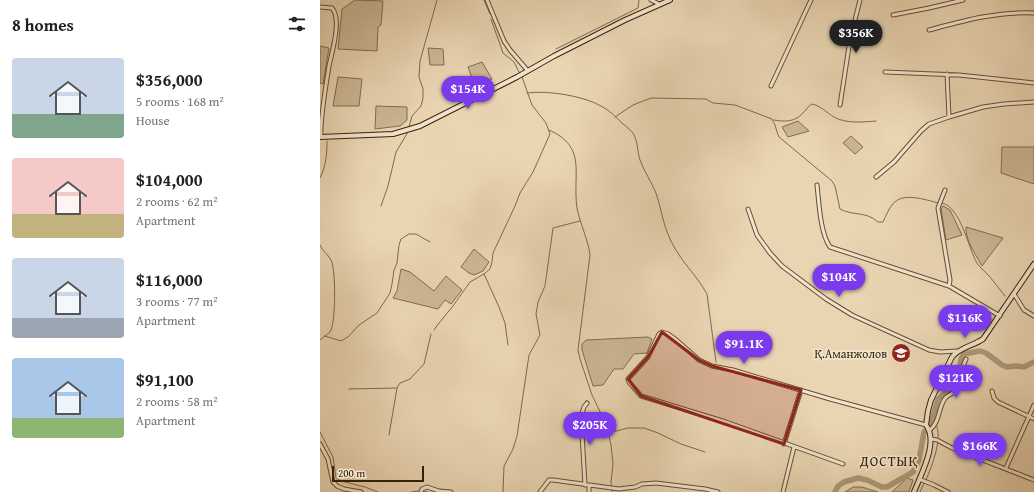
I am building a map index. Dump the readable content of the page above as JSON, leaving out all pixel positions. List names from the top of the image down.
{
  "districts": ["ДОСТЫҚ"],
  "places": {
    "school or university": ["Қ.Аманжолов"]
  },
  "scale_bar": "200 m",
  "page": {
    "heading": "8 homes",
    "price": [
      "$356K",
      "$154K",
      "$104K",
      "$116K",
      "$91.1K",
      "$121K",
      "$205K",
      "$166K"
    ],
    "list": [
      {
        "name": "$356,000",
        "note": "5 rooms · 168 m² · House"
      },
      {
        "name": "$104,000",
        "note": "2 rooms · 62 m² · Apartment"
      },
      {
        "name": "$116,000",
        "note": "3 rooms · 77 m² · Apartment"
      },
      {
        "name": "$91,100",
        "note": "2 rooms · 58 m² · Apartment"
      }
    ],
    "scale": "200 m"
  }
}
